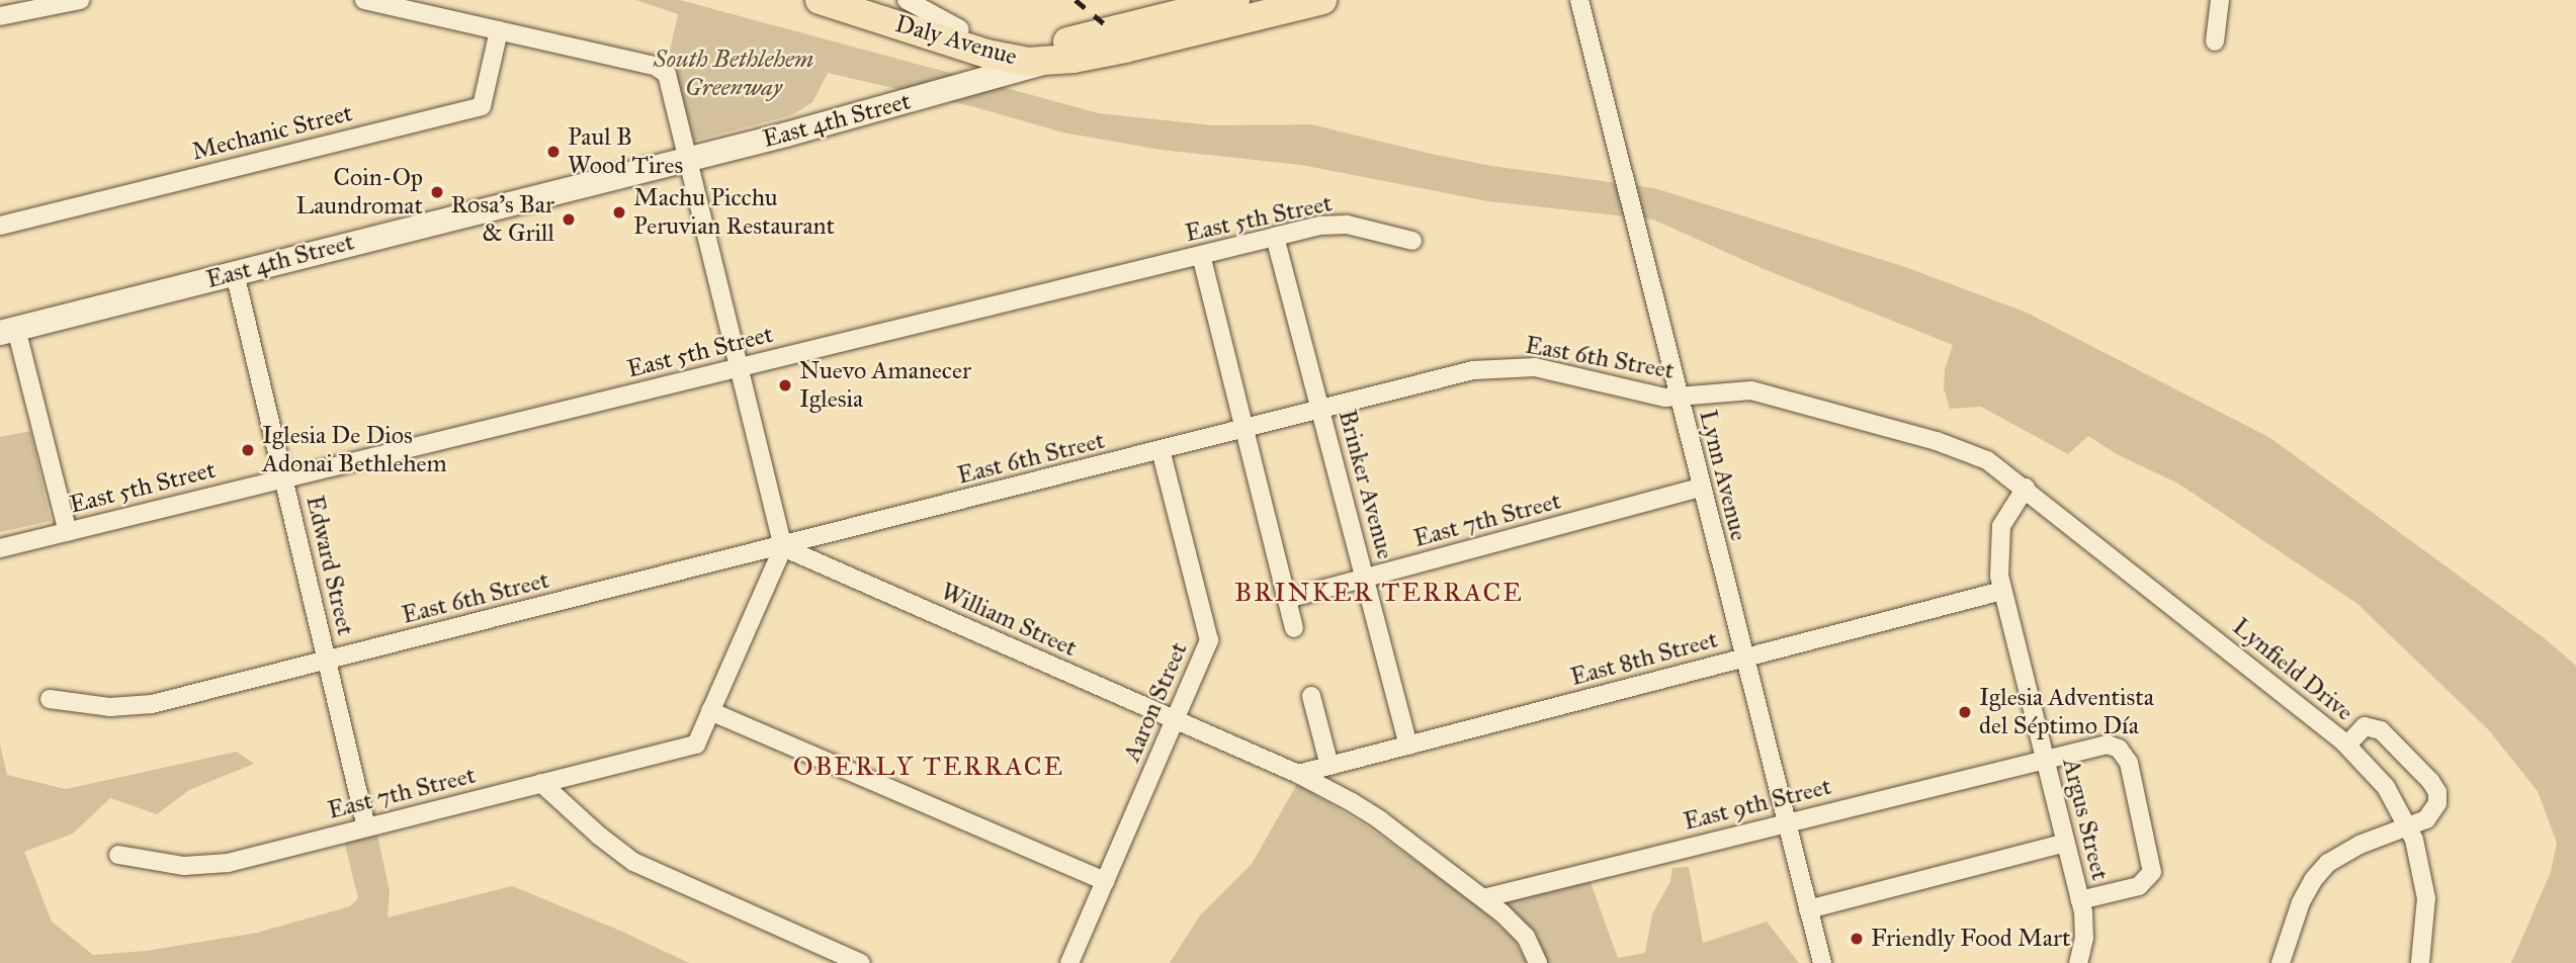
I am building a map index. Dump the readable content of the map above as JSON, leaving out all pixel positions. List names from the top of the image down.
{
  "streets": {
    "highway": ["Daly Avenue", "East 4th Street"],
    "street": [
      "Mechanic Street",
      "East 5th Street",
      "East 6th Street",
      "Lynn Avenue",
      "Brinker Avenue",
      "East 7th Street",
      "Edward Street",
      "William Street",
      "East 8th Street",
      "Lynfield Drive",
      "Aaron Street",
      "East 9th Street",
      "Argus Street"
    ]
  },
  "crossings": [
    ["Daly Avenue", "East 4th Street"],
    ["East 4th Street", "Edward Street"],
    ["East 5th Street", "Brinker Avenue"],
    ["East 5th Street", "Edward Street"],
    ["East 6th Street", "Lynn Avenue"],
    ["East 6th Street", "Brinker Avenue"],
    ["East 6th Street", "Edward Street"],
    ["East 6th Street", "William Street"],
    ["East 6th Street", "Lynfield Drive"],
    ["East 6th Street", "Aaron Street"],
    ["East 6th Street", "Argus Street"],
    ["Lynn Avenue", "East 7th Street"],
    ["Lynn Avenue", "East 8th Street"],
    ["Lynn Avenue", "East 9th Street"],
    ["Brinker Avenue", "East 7th Street"],
    ["Brinker Avenue", "East 8th Street"],
    ["East 7th Street", "Edward Street"],
    ["William Street", "East 8th Street"],
    ["William Street", "Aaron Street"],
    ["William Street", "East 9th Street"],
    ["East 8th Street", "Argus Street"],
    ["Lynfield Drive", "Argus Street"],
    ["East 9th Street", "Argus Street"]
  ],
  "districts": ["BRINKER TERRACE", "OBERLY TERRACE"],
  "parks": ["South Bethlehem Greenway"],
  "places": [
    "Paul B Wood Tires",
    "Coin-Op Laundromat",
    "Machu Picchu Peruvian Restaurant",
    "Rosa's Bar & Grill",
    "Nuevo Amanecer Iglesia",
    "Iglesia De Dios Adonai Bethlehem",
    "Iglesia Adventista del Séptimo Día",
    "Friendly Food Mart"
  ]
}
